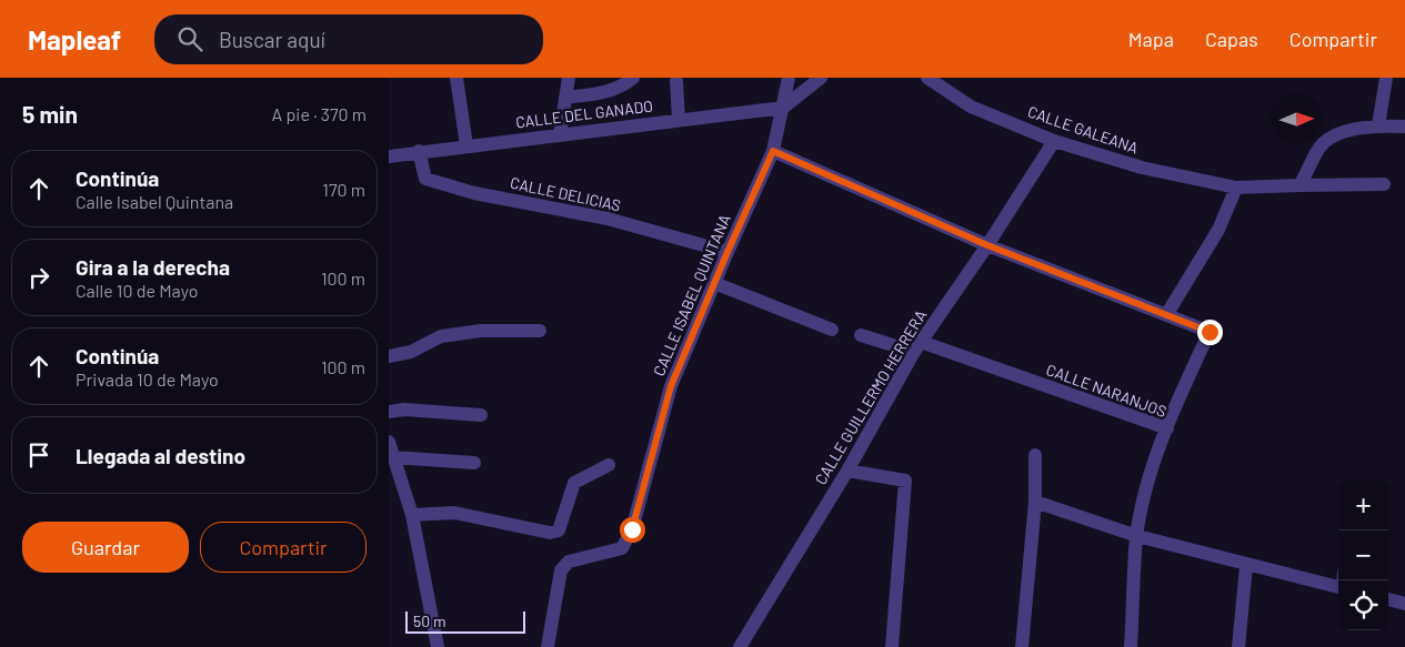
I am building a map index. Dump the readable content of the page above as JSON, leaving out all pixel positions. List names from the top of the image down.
{
  "streets": {
    "street": [
      "CALLE DEL GANADO",
      "CALLE GALEANA",
      "CALLE DELICIAS",
      "CALLE ISABEL QUINTANA",
      "CALLE NARANJOS",
      "CALLE GUILLERMO HERRERA"
    ]
  },
  "crossings": [
    ["CALLE DEL GANADO", "CALLE DELICIAS"],
    ["CALLE DEL GANADO", "CALLE ISABEL QUINTANA"],
    ["CALLE GALEANA", "CALLE GUILLERMO HERRERA"],
    ["CALLE DELICIAS", "CALLE ISABEL QUINTANA"],
    ["CALLE NARANJOS", "CALLE GUILLERMO HERRERA"]
  ],
  "scale_bar": "50 m",
  "north": "right",
  "page": {
    "header": "Mapleaf",
    "search": "Buscar aquí",
    "nav": ["Mapa", "Capas", "Compartir"],
    "heading": ["5 min", "A pie · 370 m"],
    "list": [
      ["Continúa", "Calle Isabel Quintana", "170 m"],
      ["Gira a la derecha", "Calle 10 de Mayo", "100 m"],
      ["Continúa", "Privada 10 de Mayo", "100 m"],
      "Llegada al destino"
    ],
    "map_buttons": ["+", "−"],
    "buttons": ["Guardar", "Compartir"],
    "scale": "50 m"
  }
}
